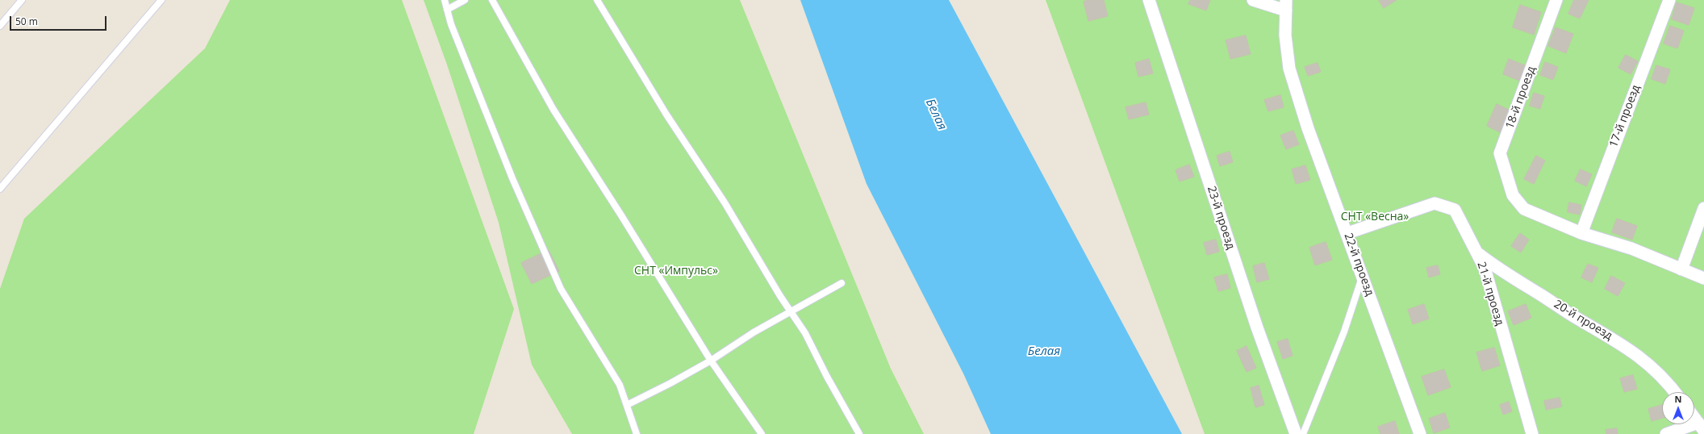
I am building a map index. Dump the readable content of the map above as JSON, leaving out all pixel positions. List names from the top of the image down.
{
  "streets": {
    "street": [
      "18-й проезд",
      "17-й проезд",
      "23-й проезд",
      "22-й проезд",
      "21-й проезд",
      "20-й проезд"
    ]
  },
  "crossings": [
    ["18-й проезд", "17-й проезд"],
    ["22-й проезд", "21-й проезд"],
    ["21-й проезд", "20-й проезд"]
  ],
  "water": ["Белая"],
  "parks": ["СНТ «Весна»", "СНТ «Импульс»"],
  "scale_bar": "50 m",
  "north": "top"
}
